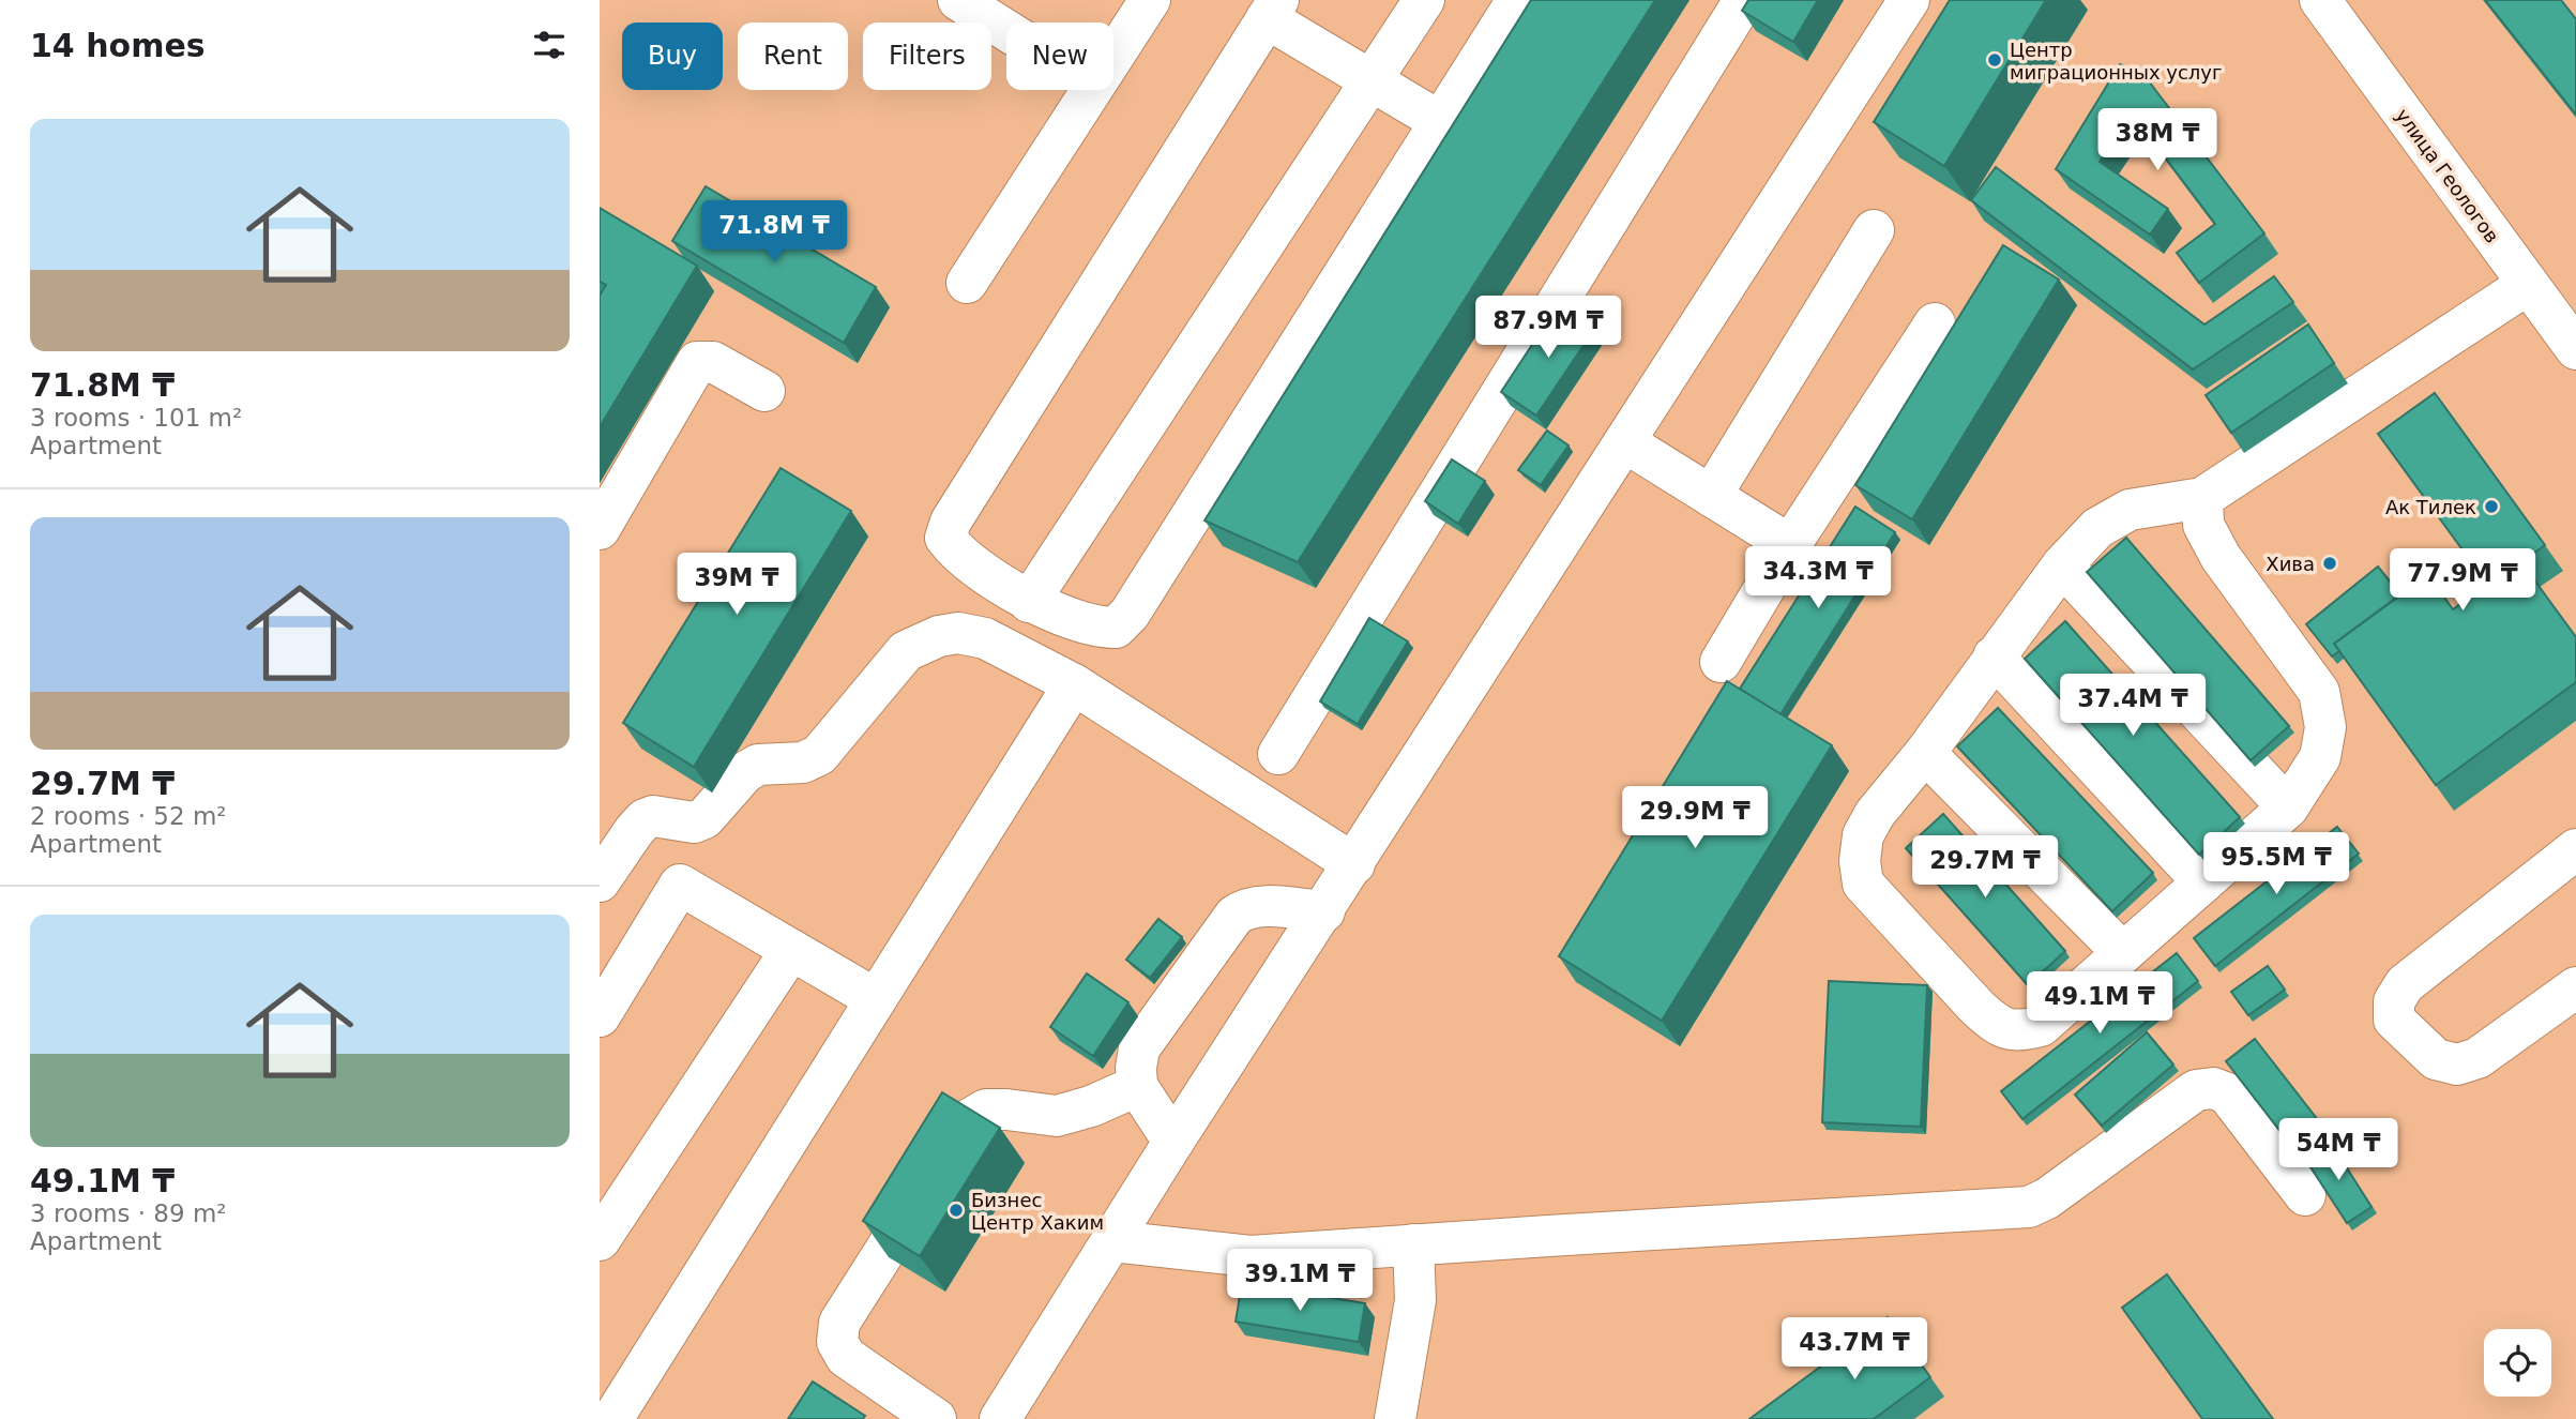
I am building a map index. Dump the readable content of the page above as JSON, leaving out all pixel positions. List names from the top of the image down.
{
  "streets": {
    "main road": ["улица Геологов"]
  },
  "places": [
    "Центр миграционных услуг",
    "Ак Тилек",
    "Хива",
    "Бизнес Центр Хаким"
  ],
  "page": {
    "heading": "14 homes",
    "chip": [
      "Buy",
      "Rent",
      "Filters",
      "New"
    ],
    "list": [
      {
        "name": "71.8M ₸",
        "note": "3 rooms · 101 m² · Apartment"
      },
      {
        "name": "29.7M ₸",
        "note": "2 rooms · 52 m² · Apartment"
      },
      {
        "name": "49.1M ₸",
        "note": "3 rooms · 89 m² · Apartment"
      }
    ],
    "price": [
      "38M ₸",
      "71.8M ₸",
      "87.9M ₸",
      "34.3M ₸",
      "77.9M ₸",
      "39M ₸",
      "37.4M ₸",
      "29.9M ₸",
      "95.5M ₸",
      "29.7M ₸",
      "49.1M ₸",
      "54M ₸",
      "39.1M ₸",
      "43.7M ₸"
    ]
  }
}
